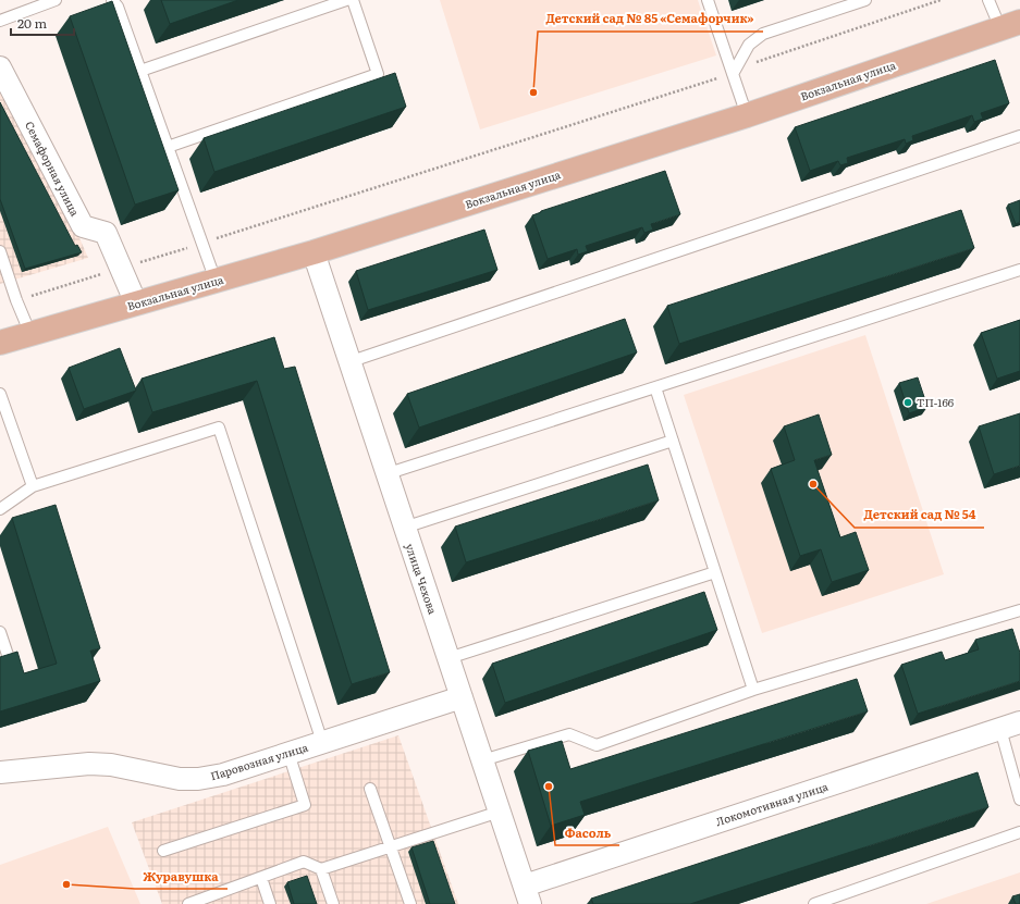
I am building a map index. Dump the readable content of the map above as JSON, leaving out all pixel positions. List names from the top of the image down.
{
  "streets": {
    "main road": ["Вокзальная улица"],
    "street": [
      "Семафорная улица",
      "улица Чехова",
      "Паровозная улица",
      "Локомотивная улица"
    ]
  },
  "crossings": [
    ["Вокзальная улица", "Семафорная улица"],
    ["Вокзальная улица", "улица Чехова"],
    ["улица Чехова", "Паровозная улица"],
    ["улица Чехова", "Локомотивная улица"]
  ],
  "places": [
    "Детский сад № 85 «Семафорчик»",
    "ТП-166",
    "Детский сад № 54",
    "Фасоль",
    "Журавушка"
  ],
  "scale_bar": "20 m"
}
